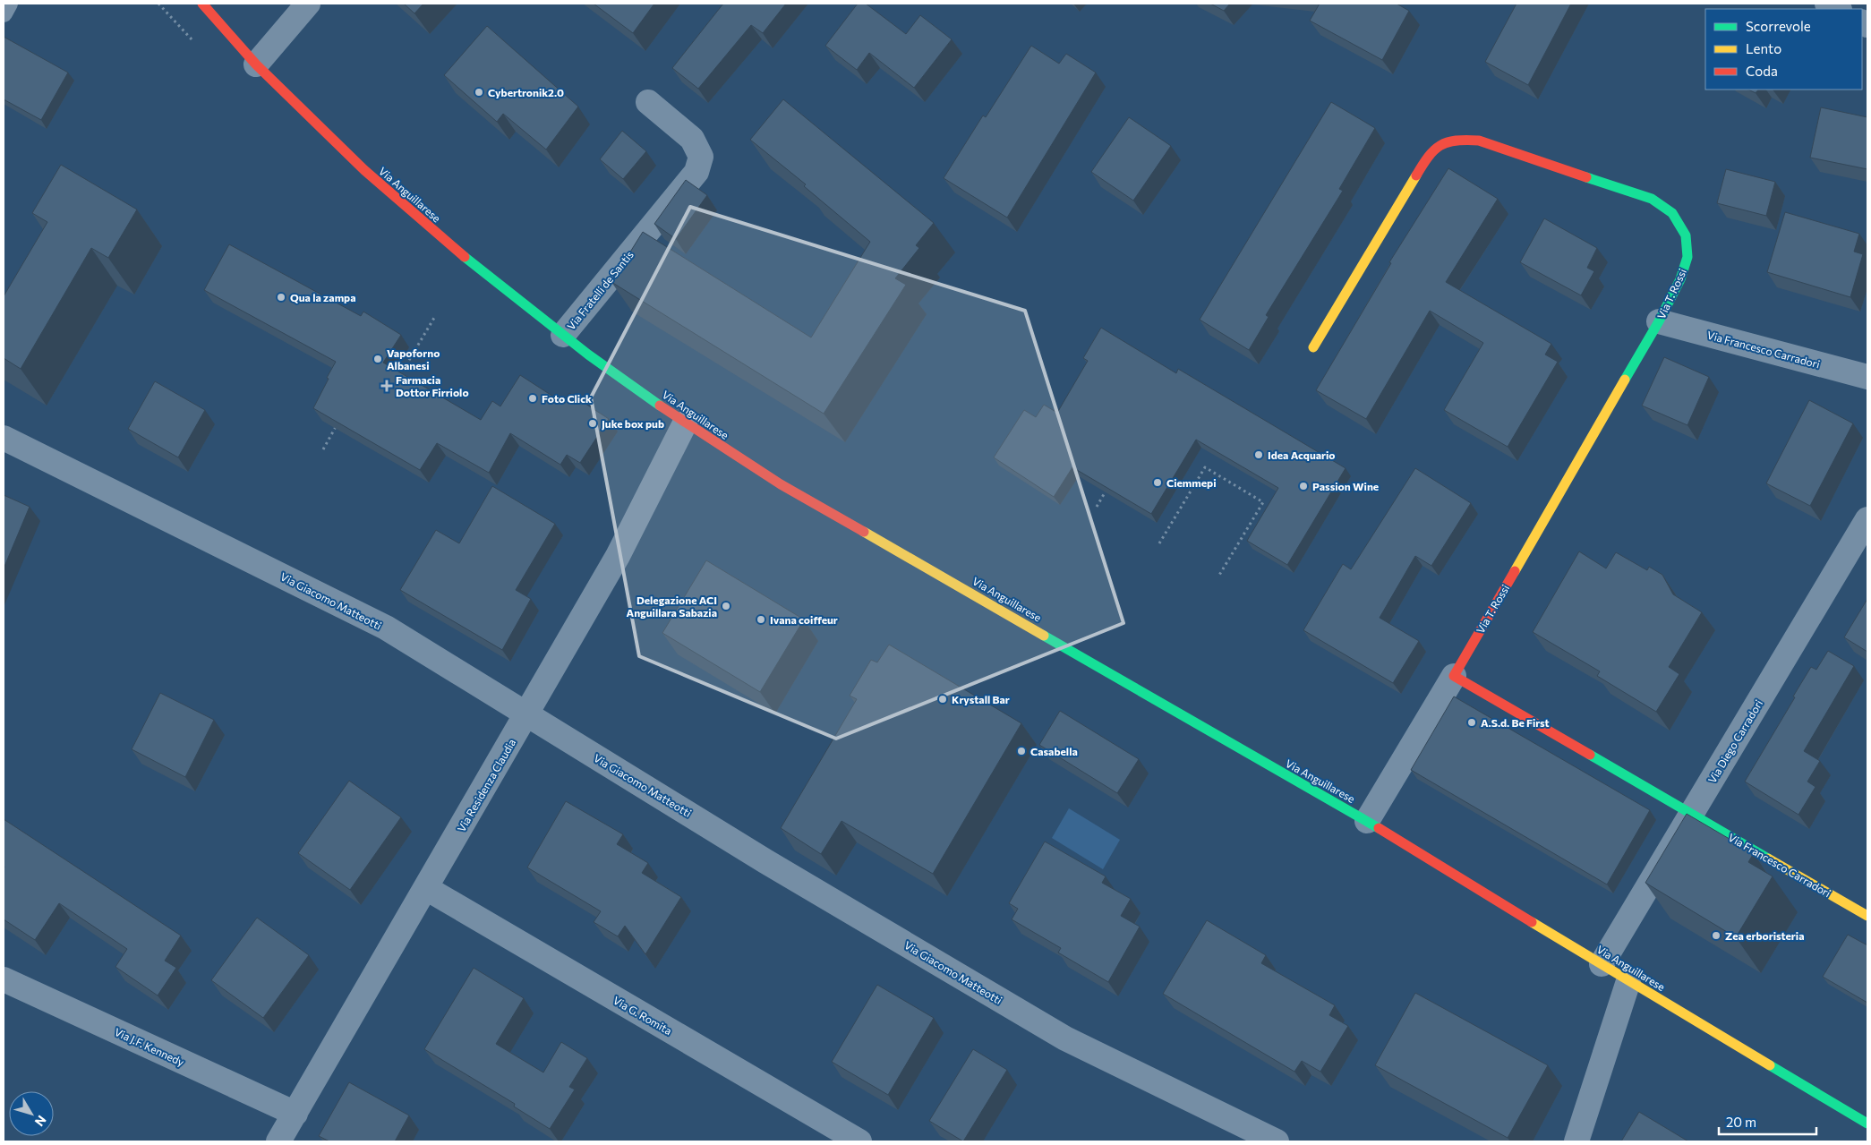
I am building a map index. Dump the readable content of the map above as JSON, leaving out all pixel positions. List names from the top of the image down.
{
  "streets": {
    "main road": ["Via Anguillarese", "Via T. Rossi", "Via Francesco Carradori"],
    "street": [
      "Via Fratelli de Santis",
      "Via Giacomo Matteotti",
      "Via Diego Carradori",
      "Via Residenza Claudia",
      "Via G. Romita",
      "Via J.F. Kennedy"
    ]
  },
  "crossings": [
    ["Via Anguillarese", "Via Fratelli de Santis"],
    ["Via Anguillarese", "Via T. Rossi"],
    ["Via Anguillarese", "Via Diego Carradori"],
    ["Via Anguillarese", "Via Residenza Claudia"],
    ["Via T. Rossi", "Via Francesco Carradori"],
    ["Via Francesco Carradori", "Via Diego Carradori"],
    ["Via Giacomo Matteotti", "Via Residenza Claudia"],
    ["Via Residenza Claudia", "Via G. Romita"],
    ["Via Residenza Claudia", "Via J.F. Kennedy"]
  ],
  "places": {
    "other": [
      "Cybertronik2.0",
      "Qua la zampa",
      "Vapoforno Albanesi",
      "Foto Click",
      "Juke box pub",
      "Idea Acquario",
      "Ciemmepi",
      "Passion Wine",
      "Delegazione ACI Anguillara Sabazia",
      "Ivana coiffeur",
      "Krystall Bar",
      "A.S.d. Be First",
      "Casabella",
      "Zea erboristeria"
    ],
    "health": ["Farmacia Dottor Firriolo"]
  },
  "legend": ["Scorrevole", "Lento", "Coda"],
  "scale_bar": "20 m",
  "north": "bottom right"
}
